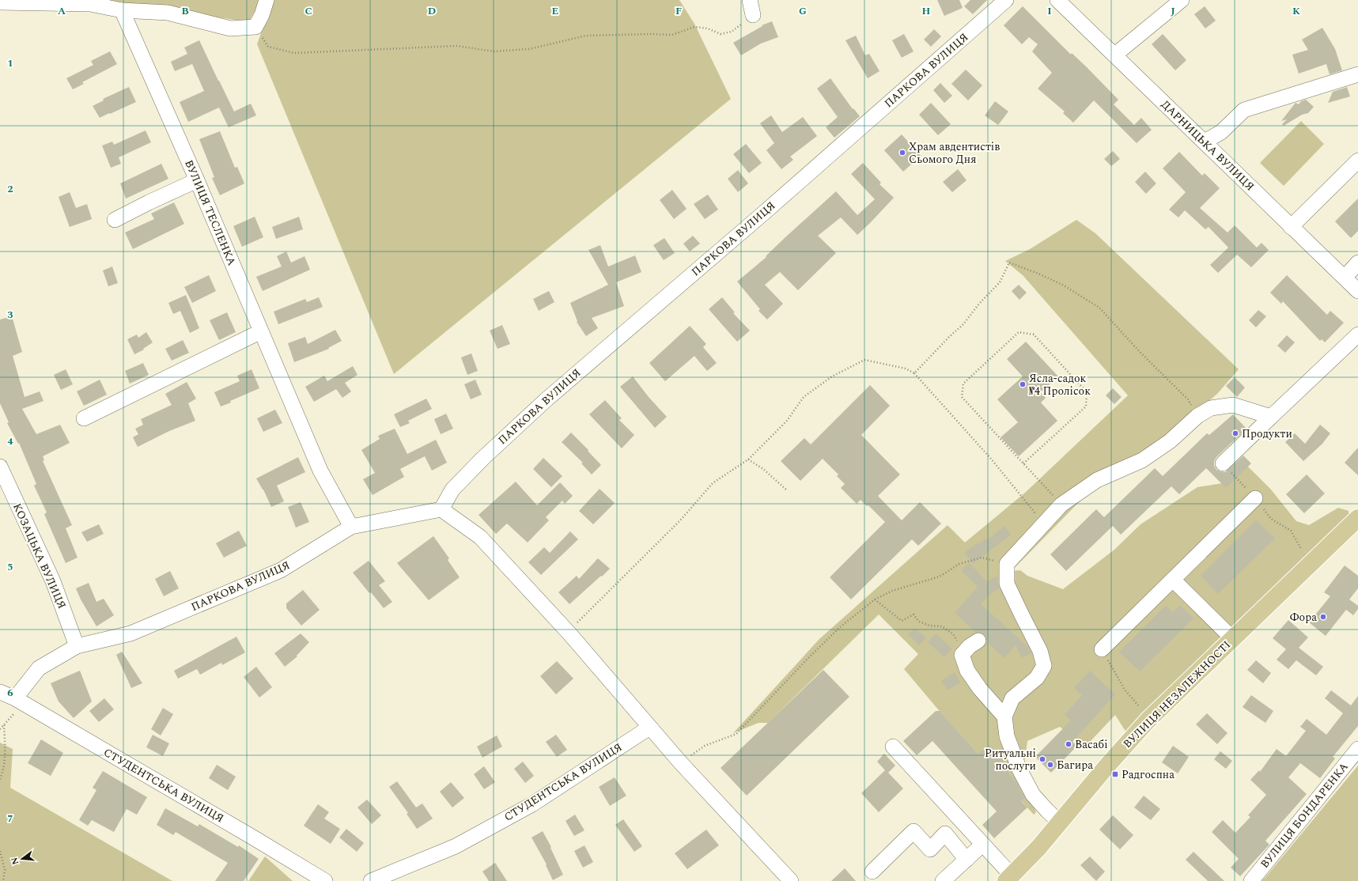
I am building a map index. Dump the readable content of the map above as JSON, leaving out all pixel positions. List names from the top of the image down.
{
  "streets": {
    "main road": ["ВУЛИЦЯ НЕЗАЛЕЖНОСТІ"],
    "street": [
      "ПАРКОВА ВУЛИЦЯ",
      "ДАРНИЦЬКА ВУЛИЦЯ",
      "ВУЛИЦЯ ТЕСЛЕНКА",
      "КОЗАЦЬКА ВУЛИЦЯ",
      "СТУДЕНТСЬКА ВУЛИЦЯ",
      "ВУЛИЦЯ БОНДАРЕНКА"
    ]
  },
  "crossings": [
    ["ПАРКОВА ВУЛИЦЯ", "ВУЛИЦЯ ТЕСЛЕНКА"],
    ["ПАРКОВА ВУЛИЦЯ", "КОЗАЦЬКА ВУЛИЦЯ"],
    ["ПАРКОВА ВУЛИЦЯ", "СТУДЕНТСЬКА ВУЛИЦЯ"]
  ],
  "places": {
    "other": [
      "Храм авдентистів Сьомого Дня",
      "Ясла-садок №4 Пролісок",
      "Продукти",
      "Фора",
      "Васабі",
      "Ритуальні послуги",
      "Багира"
    ],
    "transit": ["Радгоспна"]
  },
  "north": "left",
  "grid": {
    "columns": [
      "A",
      "B",
      "C",
      "D",
      "E",
      "F",
      "G",
      "H",
      "I",
      "J",
      "K"
    ],
    "rows": [
      "1",
      "2",
      "3",
      "4",
      "5",
      "6",
      "7"
    ]
  }
}
